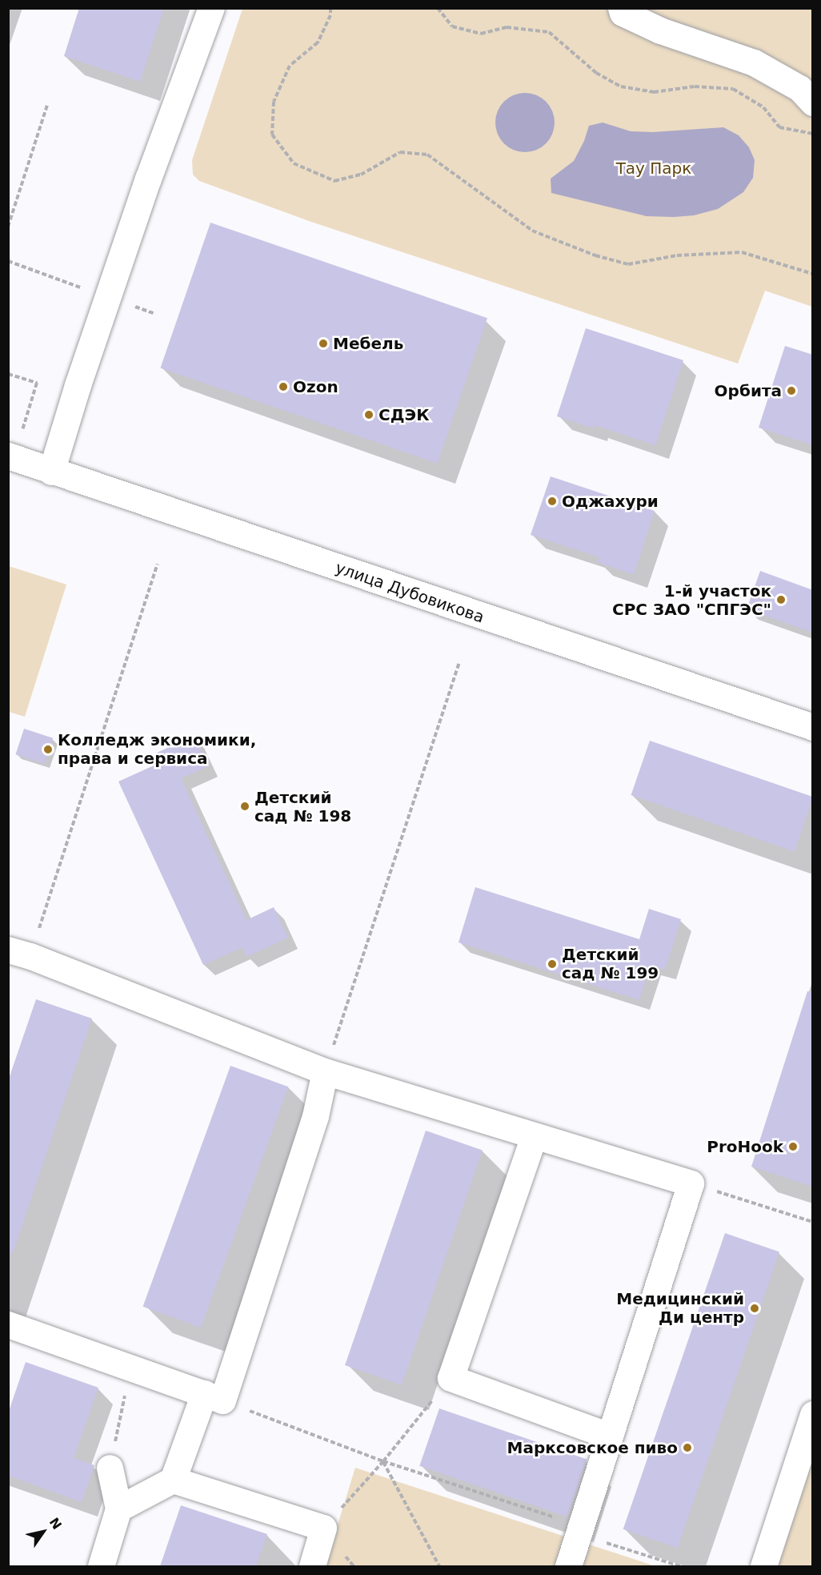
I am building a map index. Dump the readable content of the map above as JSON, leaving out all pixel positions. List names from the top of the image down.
{
  "streets": {
    "street": ["улица Дубовикова"]
  },
  "parks": ["Тау Парк"],
  "places": [
    "Мебель",
    "Ozon",
    "Орбита",
    "СДЭК",
    "Оджахури",
    "1-й участок СРС ЗАО \"СПГЭС\"",
    "Колледж экономики, права и сервиса",
    "Детский сад № 198",
    "Детский сад № 199",
    "ProHook",
    "Медицинский Ди центр",
    "Марксовское пиво"
  ],
  "north": "top right"
}
